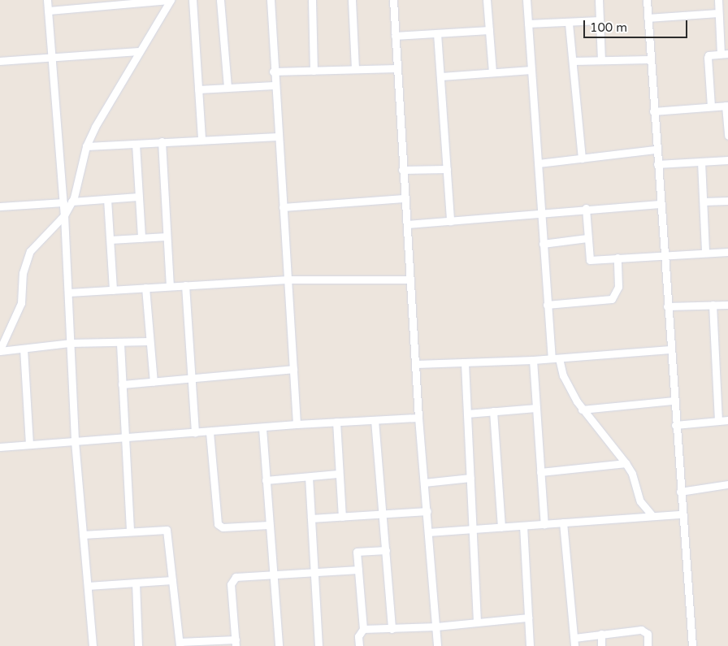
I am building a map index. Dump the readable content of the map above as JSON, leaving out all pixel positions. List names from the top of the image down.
{
  "scale_bar": "100 m"
}
